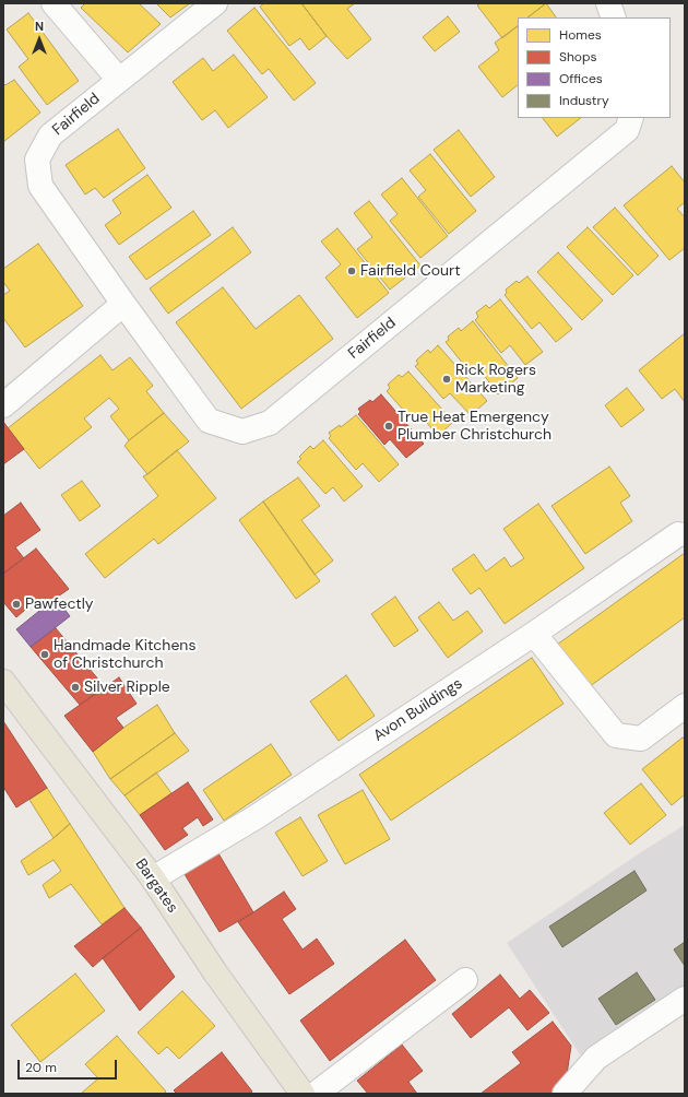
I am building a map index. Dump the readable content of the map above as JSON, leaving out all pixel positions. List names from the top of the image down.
{
  "streets": {
    "main road": ["Bargates"],
    "street": ["Fairfield", "Avon Buildings"]
  },
  "crossings": [
    ["Avon Buildings", "Bargates"]
  ],
  "places": [
    "Fairfield Court",
    "Rick Rogers Marketing",
    "True Heat Emergency Plumber Christchurch",
    "Pawfectly",
    "Handmade Kitchens of Christchurch",
    "Silver Ripple"
  ],
  "legend": [
    "Homes",
    "Shops",
    "Offices",
    "Industry"
  ],
  "scale_bar": "20 m",
  "north": "top"
}
